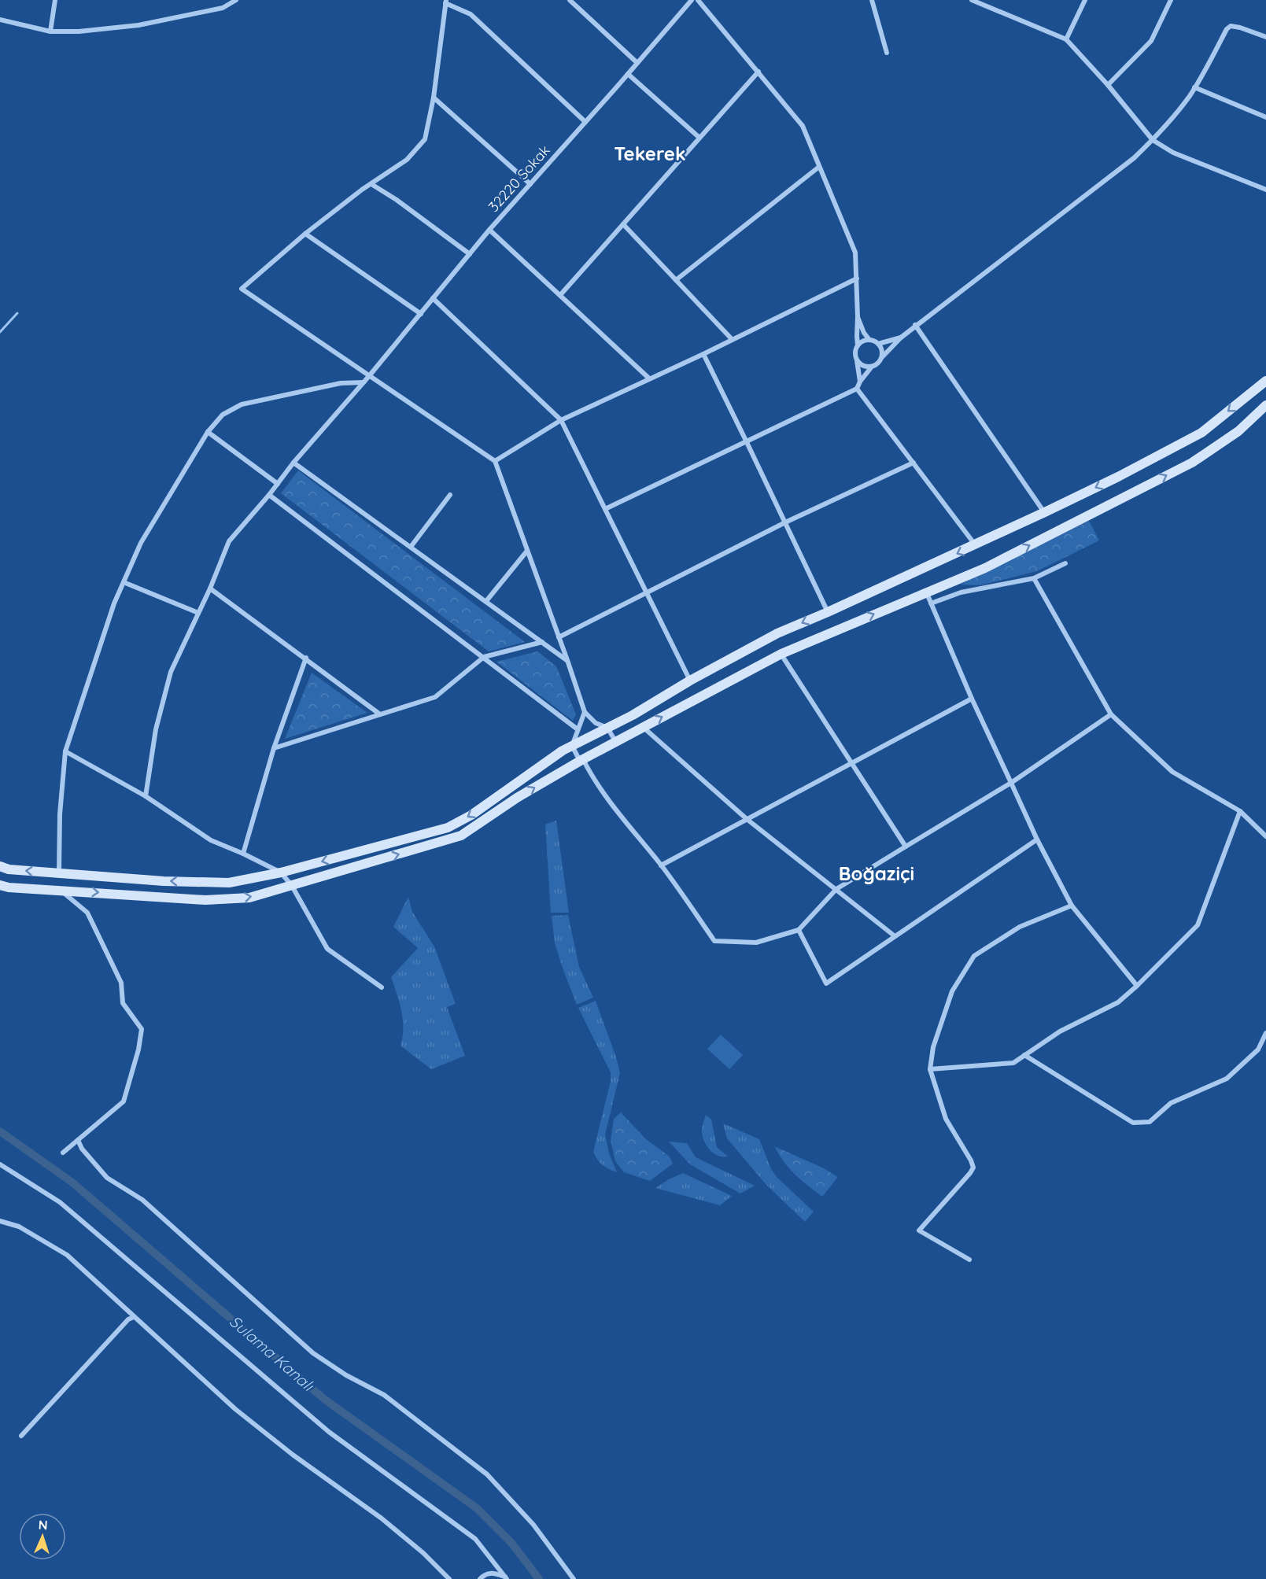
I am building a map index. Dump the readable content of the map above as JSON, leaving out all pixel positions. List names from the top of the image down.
{
  "streets": {
    "street": ["32220 Sokak"]
  },
  "districts": ["Tekerek", "Boğaziçi"],
  "water": ["Sulama Kanalı"],
  "north": "top"
}
